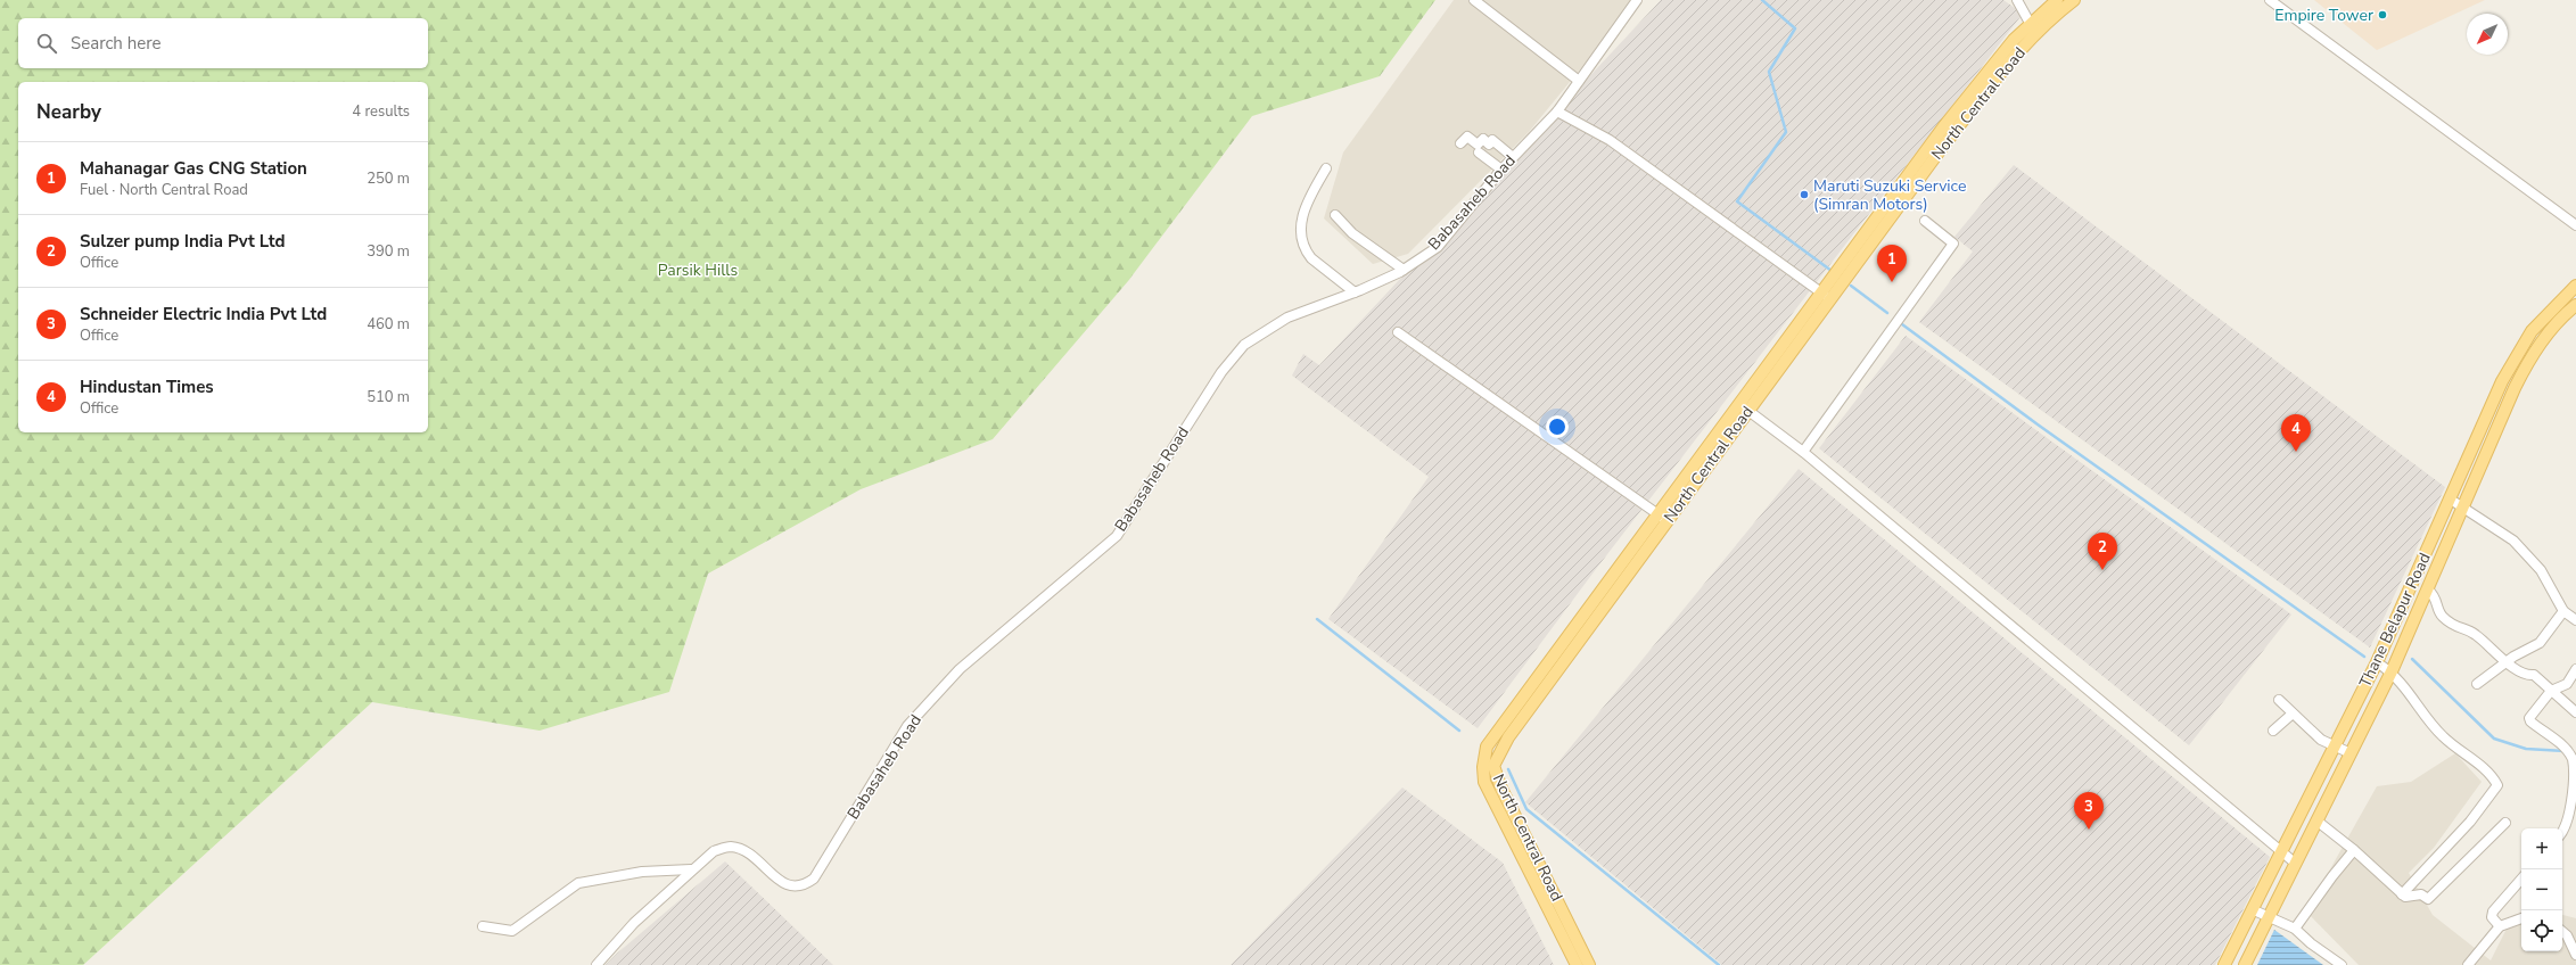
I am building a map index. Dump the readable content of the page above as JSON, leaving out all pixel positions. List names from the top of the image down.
{
  "streets": {
    "main road": ["North Central Road", "Thane Belapur Road"],
    "street": ["Babasaheb Road"]
  },
  "parks": ["Parsik Hills"],
  "places": ["Empire Tower", "Maruti Suzuki Service (Simran Motors)"],
  "north": "bottom left",
  "page": {
    "search": "Search here",
    "heading": ["Nearby", "4 results"],
    "list": [
      {
        "mark": "1",
        "name": "Mahanagar Gas CNG Station",
        "note": "Fuel · North Central Road",
        "value": "250 m"
      },
      {
        "mark": "2",
        "name": "Sulzer pump India Pvt Ltd",
        "note": "Office",
        "value": "390 m"
      },
      {
        "mark": "3",
        "name": "Schneider Electric India Pvt Ltd",
        "note": "Office",
        "value": "460 m"
      },
      {
        "mark": "4",
        "name": "Hindustan Times",
        "note": "Office",
        "value": "510 m"
      }
    ],
    "pins": [
      "1",
      "4",
      "2",
      "3"
    ],
    "map_buttons": ["+", "−"]
  }
}
